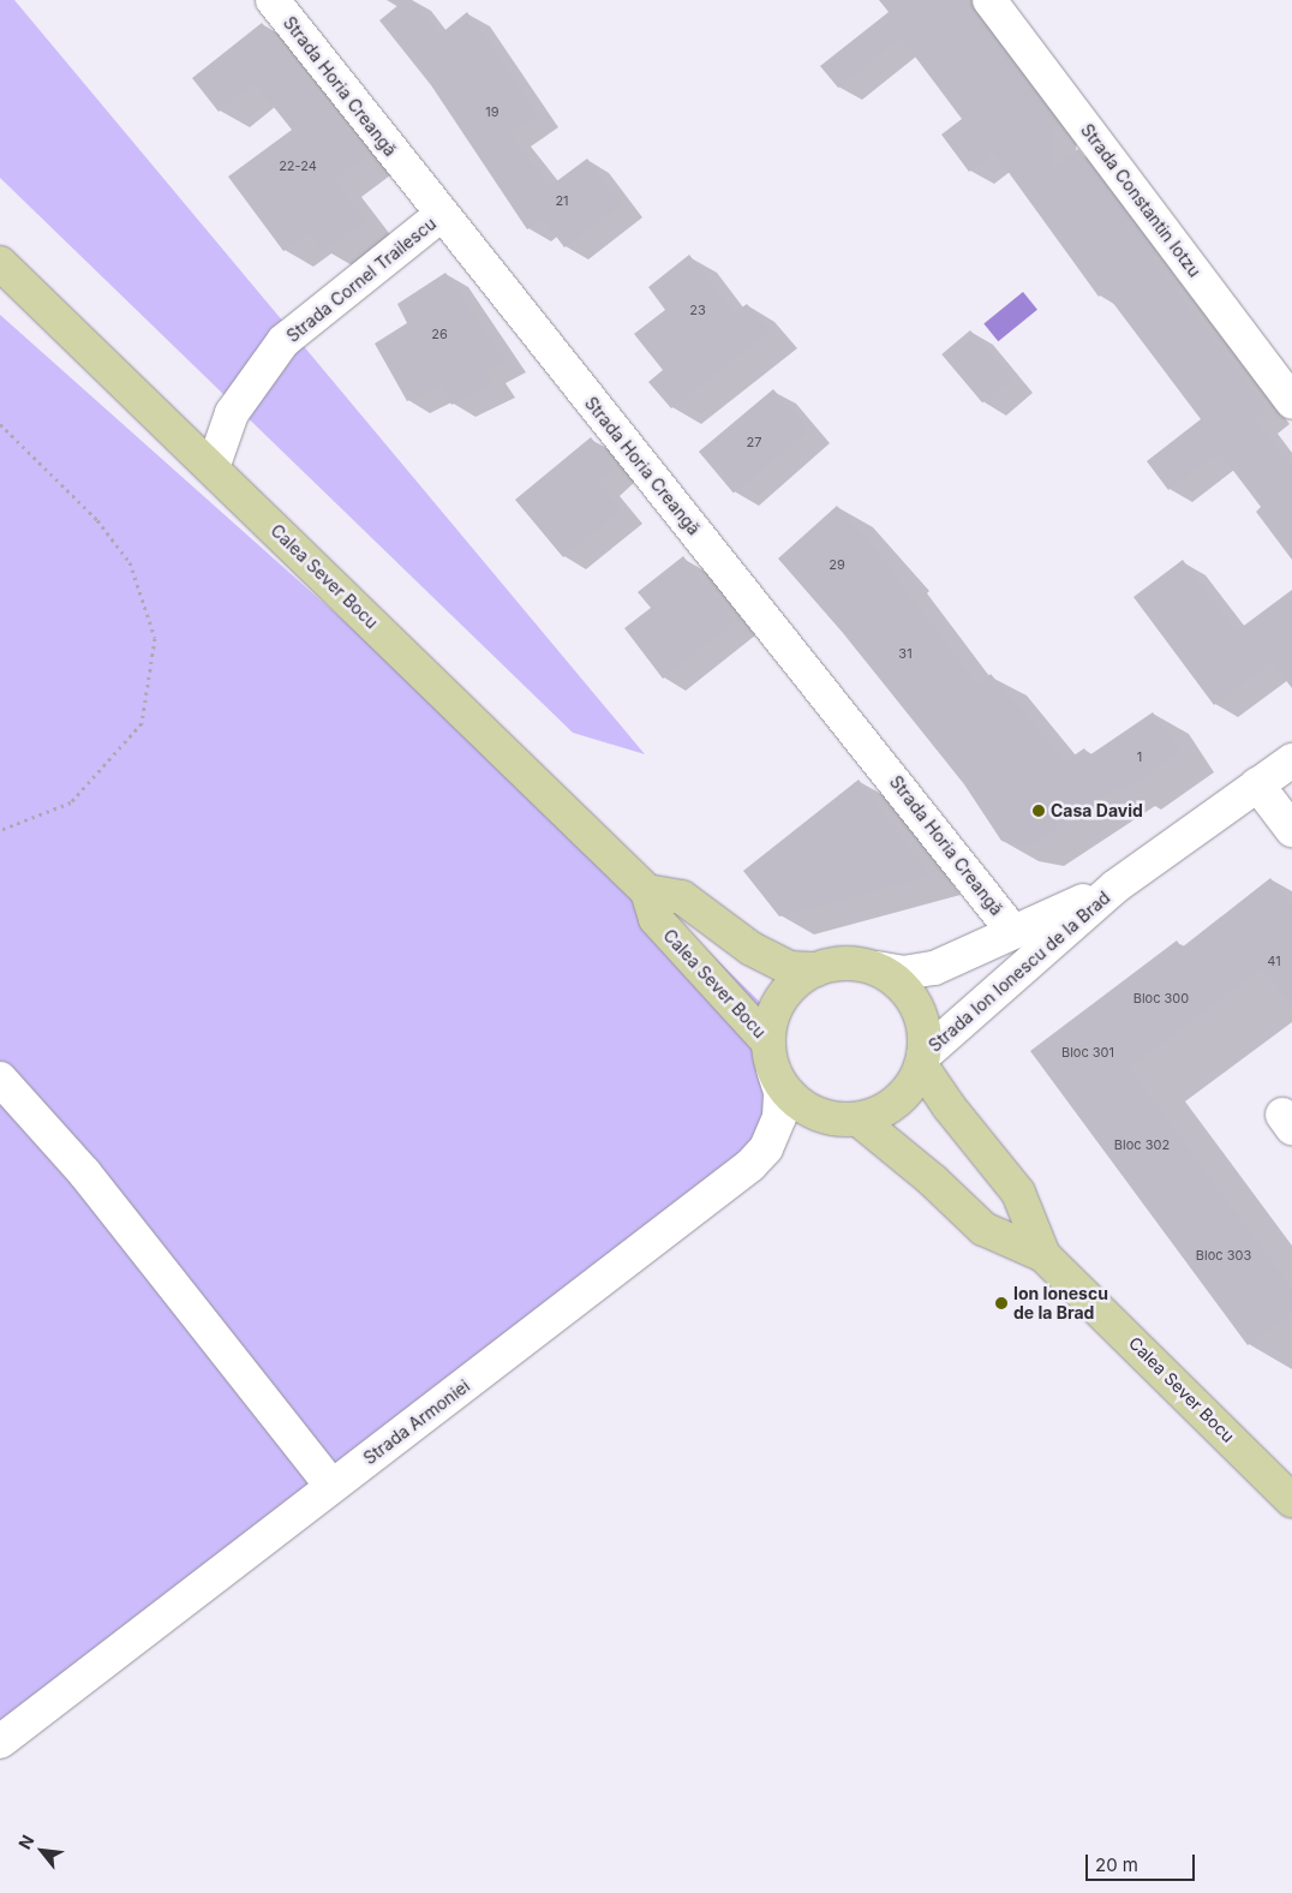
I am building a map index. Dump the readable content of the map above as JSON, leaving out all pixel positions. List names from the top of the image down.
{
  "streets": {
    "main road": ["Calea Sever Bocu"],
    "street": [
      "Strada Horia Creangă",
      "Strada Constantin Iotzu",
      "Strada Cornel Trailescu",
      "Strada Ion Ionescu de la Brad",
      "Strada Armoniei"
    ]
  },
  "crossings": [
    ["Strada Horia Creangă", "Strada Cornel Trailescu"],
    ["Strada Horia Creangă", "Strada Ion Ionescu de la Brad"],
    ["Strada Cornel Trailescu", "Calea Sever Bocu"],
    ["Calea Sever Bocu", "Strada Ion Ionescu de la Brad"],
    ["Calea Sever Bocu", "Strada Armoniei"],
    ["Strada Ion Ionescu de la Brad", "Strada Armoniei"]
  ],
  "places": ["Casa David", "Ion Ionescu de la Brad"],
  "house_numbers": [
    "19",
    "22-24",
    "21",
    "23",
    "26",
    "27",
    "29",
    "31",
    "1",
    "41",
    "Bloc 300",
    "Bloc 301",
    "Bloc 302",
    "Bloc 303"
  ],
  "scale_bar": "20 m",
  "north": "top left"
}
